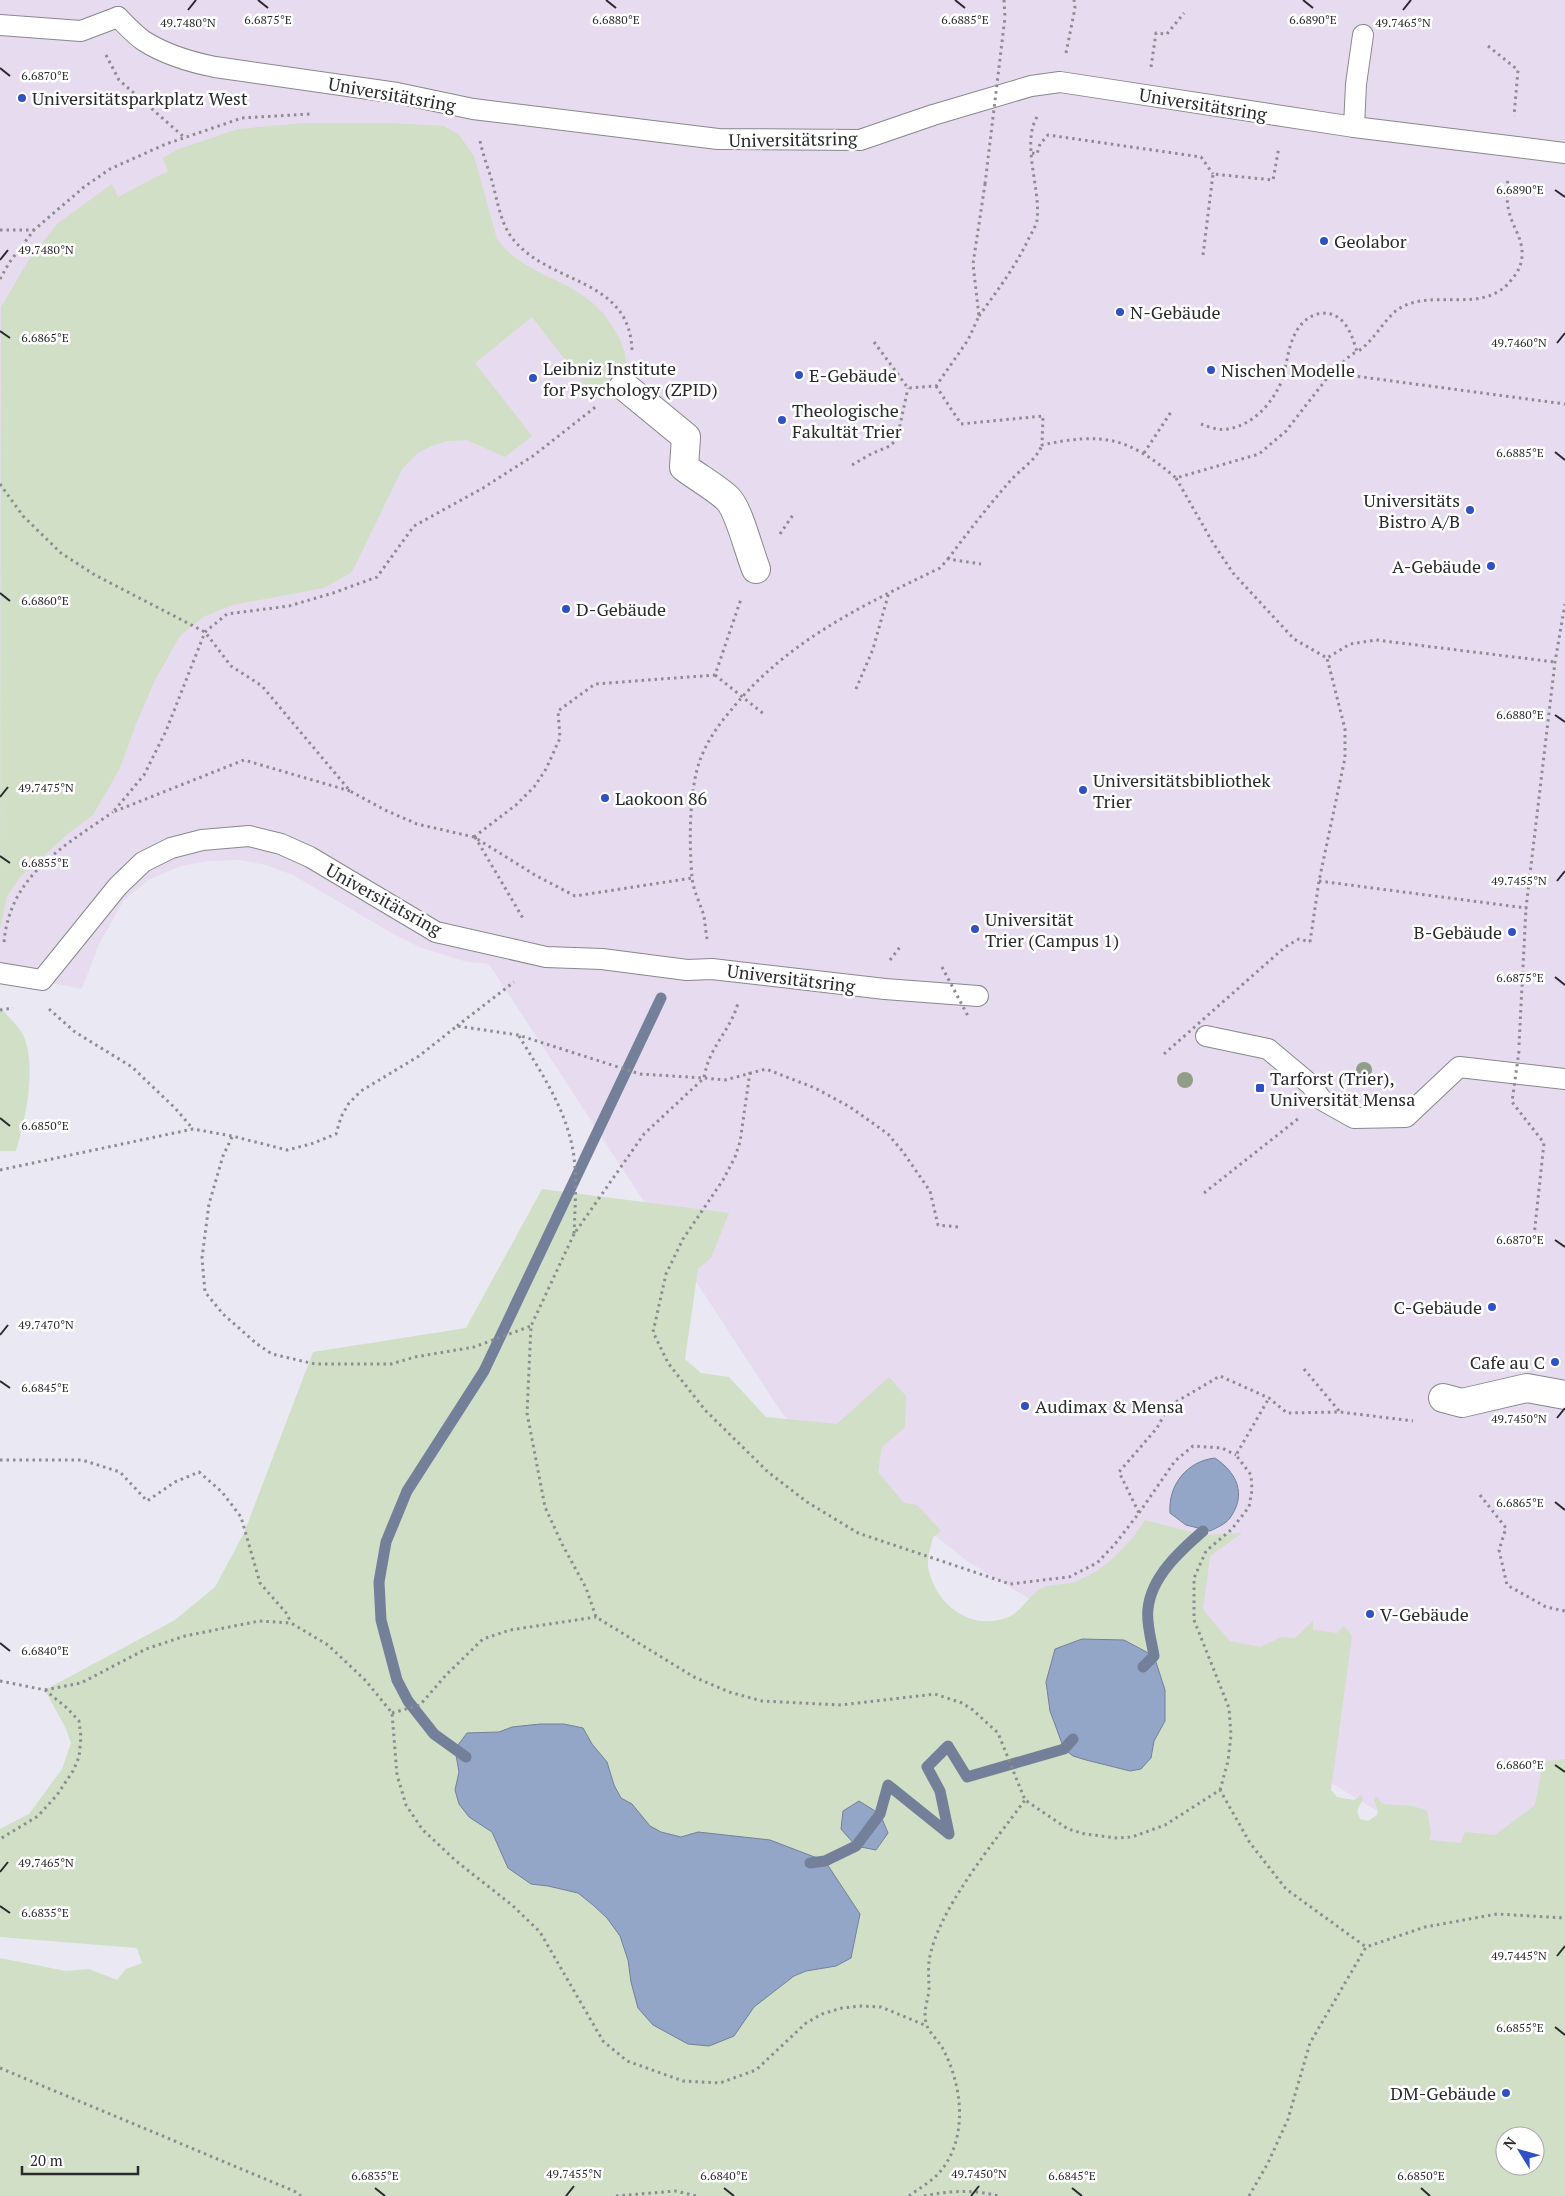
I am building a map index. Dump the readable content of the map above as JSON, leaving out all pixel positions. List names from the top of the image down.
{
  "streets": {
    "lane": ["Universitätsring"]
  },
  "places": {
    "other": [
      "Universitätsparkplatz West",
      "Geolabor",
      "N-Gebäude",
      "Nischen Modelle",
      "E-Gebäude",
      "Leibniz Institute for Psychology (ZPID)",
      "Theologische Fakultät Trier",
      "Universitäts Bistro A/B",
      "A-Gebäude",
      "D-Gebäude",
      "Universitätsbibliothek Trier",
      "Laokoon 86",
      "Universität Trier (Campus 1)",
      "B-Gebäude",
      "C-Gebäude",
      "Cafe au C",
      "Audimax & Mensa",
      "V-Gebäude",
      "DM-Gebäude"
    ],
    "transit": ["Tarforst (Trier), Universität Mensa"]
  },
  "scale_bar": "20 m",
  "north": "top left",
  "coordinates": [
    "6.6875°E",
    "6.6880°E",
    "6.6885°E",
    "6.6890°E",
    "49.7480°N",
    "49.7465°N",
    "6.6870°E",
    "6.6865°E",
    "49.7460°N",
    "6.6860°E",
    "49.7475°N",
    "6.6855°E",
    "49.7455°N",
    "6.6850°E",
    "49.7470°N",
    "6.6845°E",
    "49.7450°N",
    "6.6840°E",
    "6.6835°E",
    "49.7445°N"
  ]
}
